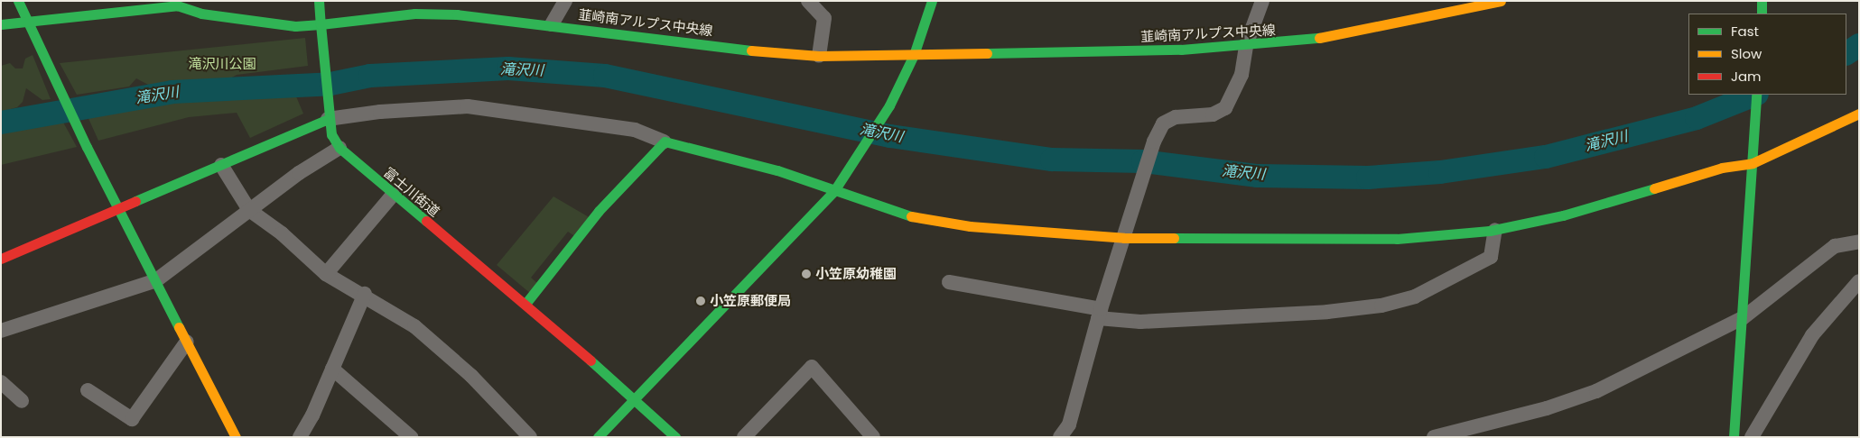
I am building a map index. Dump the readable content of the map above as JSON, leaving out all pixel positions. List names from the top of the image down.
{
  "streets": {
    "street": ["韮崎南アルプス中央線", "富士川街道"]
  },
  "crossings": [
    ["韮崎南アルプス中央線", "富士川街道"]
  ],
  "water": ["滝沢川"],
  "parks": ["滝沢川公園"],
  "places": ["小笠原幼稚園", "小笠原郵便局"],
  "legend": ["Fast", "Slow", "Jam"]
}
